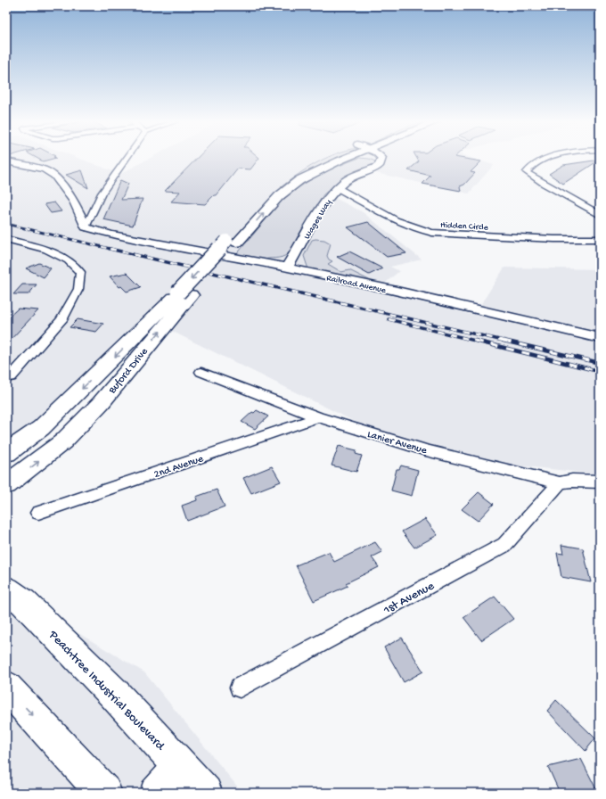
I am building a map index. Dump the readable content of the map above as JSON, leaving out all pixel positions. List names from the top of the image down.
{
  "streets": {
    "highway": ["Buford Drive", "Peachtree Industrial Boulevard"],
    "street": [
      "Wages Way",
      "Hidden Circle",
      "Railroad Avenue",
      "Lanier Avenue",
      "2nd Avenue",
      "1st Avenue"
    ]
  },
  "crossings": [
    ["Wages Way", "Hidden Circle"],
    ["Wages Way", "Railroad Avenue"],
    ["Lanier Avenue", "2nd Avenue"],
    ["Lanier Avenue", "1st Avenue"]
  ]
}
